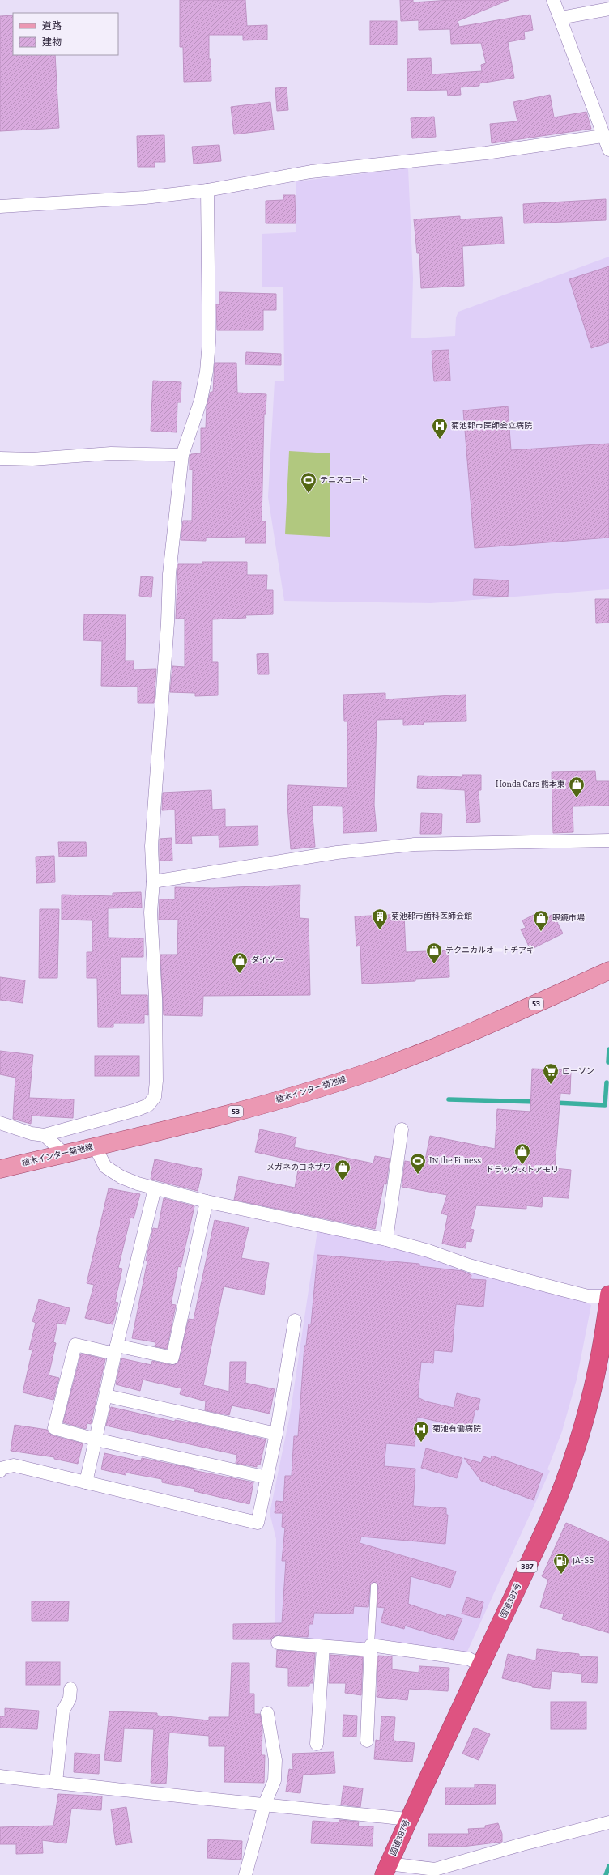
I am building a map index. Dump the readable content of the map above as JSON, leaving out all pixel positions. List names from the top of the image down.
{
  "streets": {
    "highway": ["387", "国道387号"],
    "main road": ["53", "植木インター菊池線"]
  },
  "places": {
    "hospital": ["菊池郡市医師会立病院", "菊池有働病院"],
    "sports": ["テニスコート", "IN the Fitness"],
    "shop": [
      "Honda Cars 熊本東",
      "眼鏡市場",
      "テクニカルオートチアキ",
      "ダイソー",
      "ドラッグストアモリ",
      "メガネのヨネザワ"
    ],
    "building": ["菊池郡市歯科医師会館"],
    "supermarket": ["ローソン"],
    "fuel station": ["JA-SS"]
  },
  "legend": ["道路", "建物"]
}
